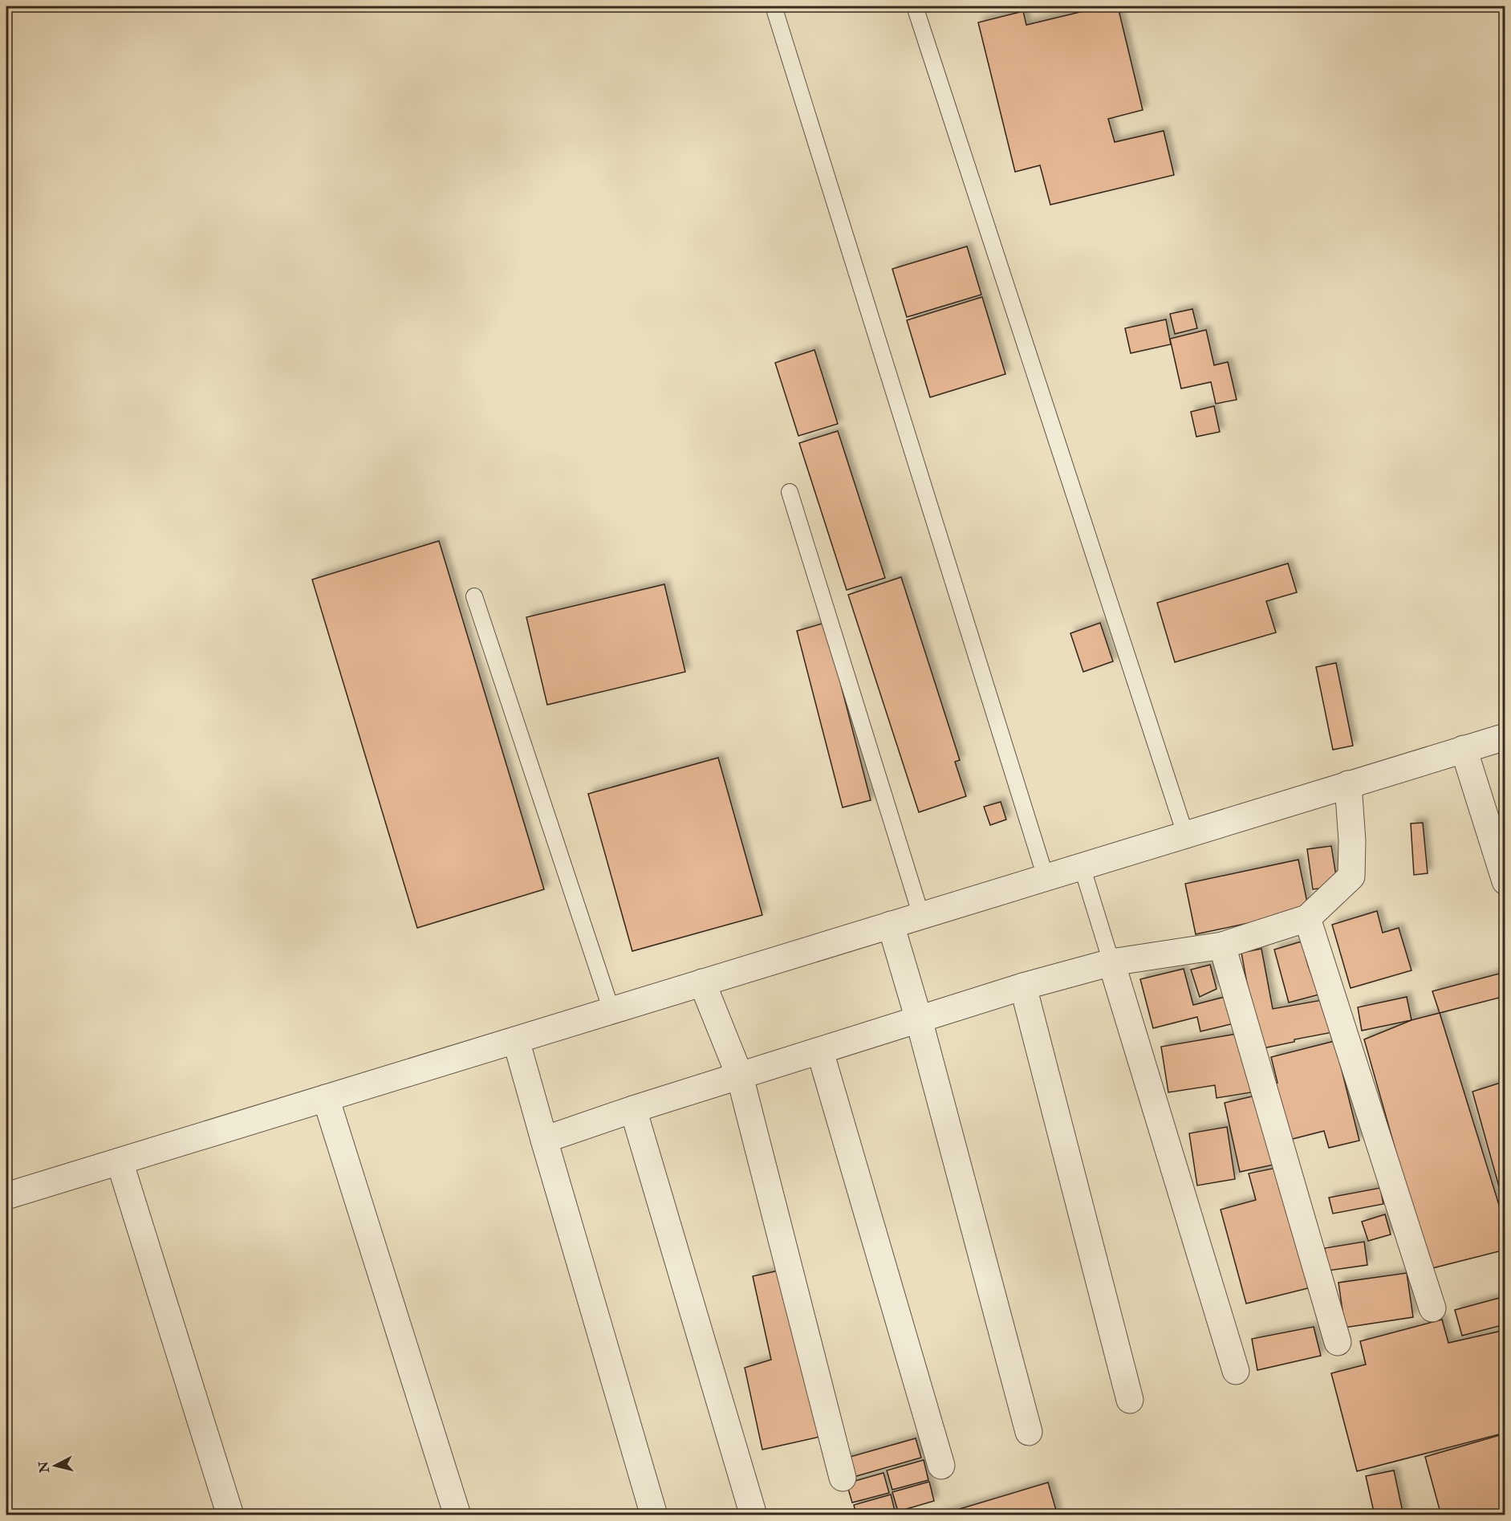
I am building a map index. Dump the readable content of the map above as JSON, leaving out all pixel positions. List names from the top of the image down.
{
  "north": "left"
}
